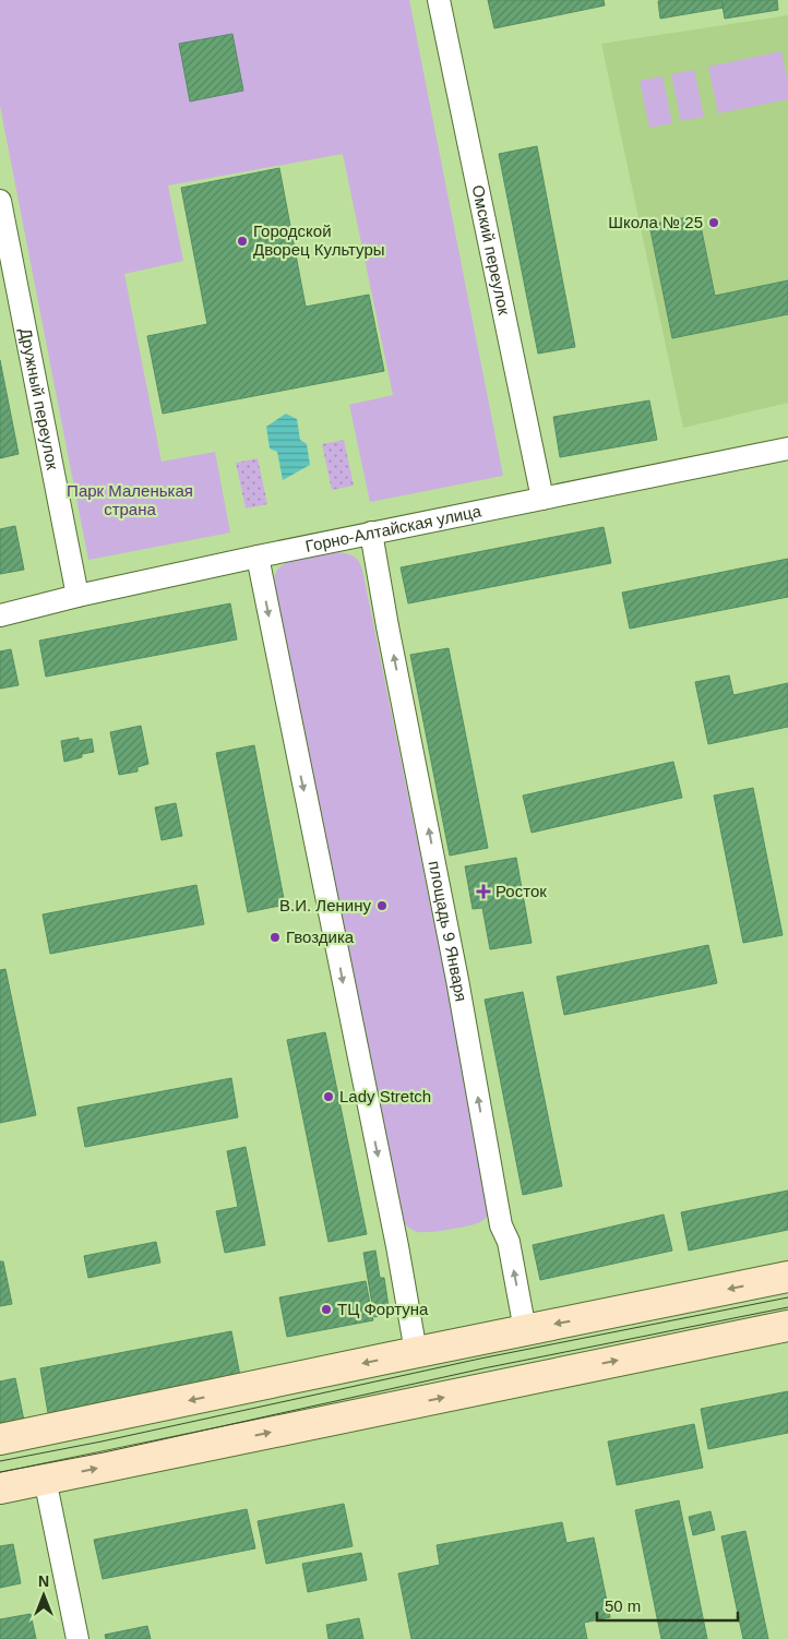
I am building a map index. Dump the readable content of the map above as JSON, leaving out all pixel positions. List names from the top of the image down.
{
  "streets": {
    "street": [
      "Омский переулок",
      "Дружный переулок",
      "Горно-Алтайская улица",
      "площадь 9 Января"
    ]
  },
  "crossings": [
    ["Омский переулок", "Горно-Алтайская улица"],
    ["Дружный переулок", "Горно-Алтайская улица"],
    ["Горно-Алтайская улица", "площадь 9 Января"]
  ],
  "parks": ["Парк Маленькая страна"],
  "places": {
    "other": [
      "Школа № 25",
      "Городской Дворец Культуры",
      "В.И. Ленину",
      "Гвоздика",
      "Lady Stretch",
      "ТЦ Фортуна"
    ],
    "health": ["Росток"]
  },
  "scale_bar": "50 m",
  "north": "top"
}
